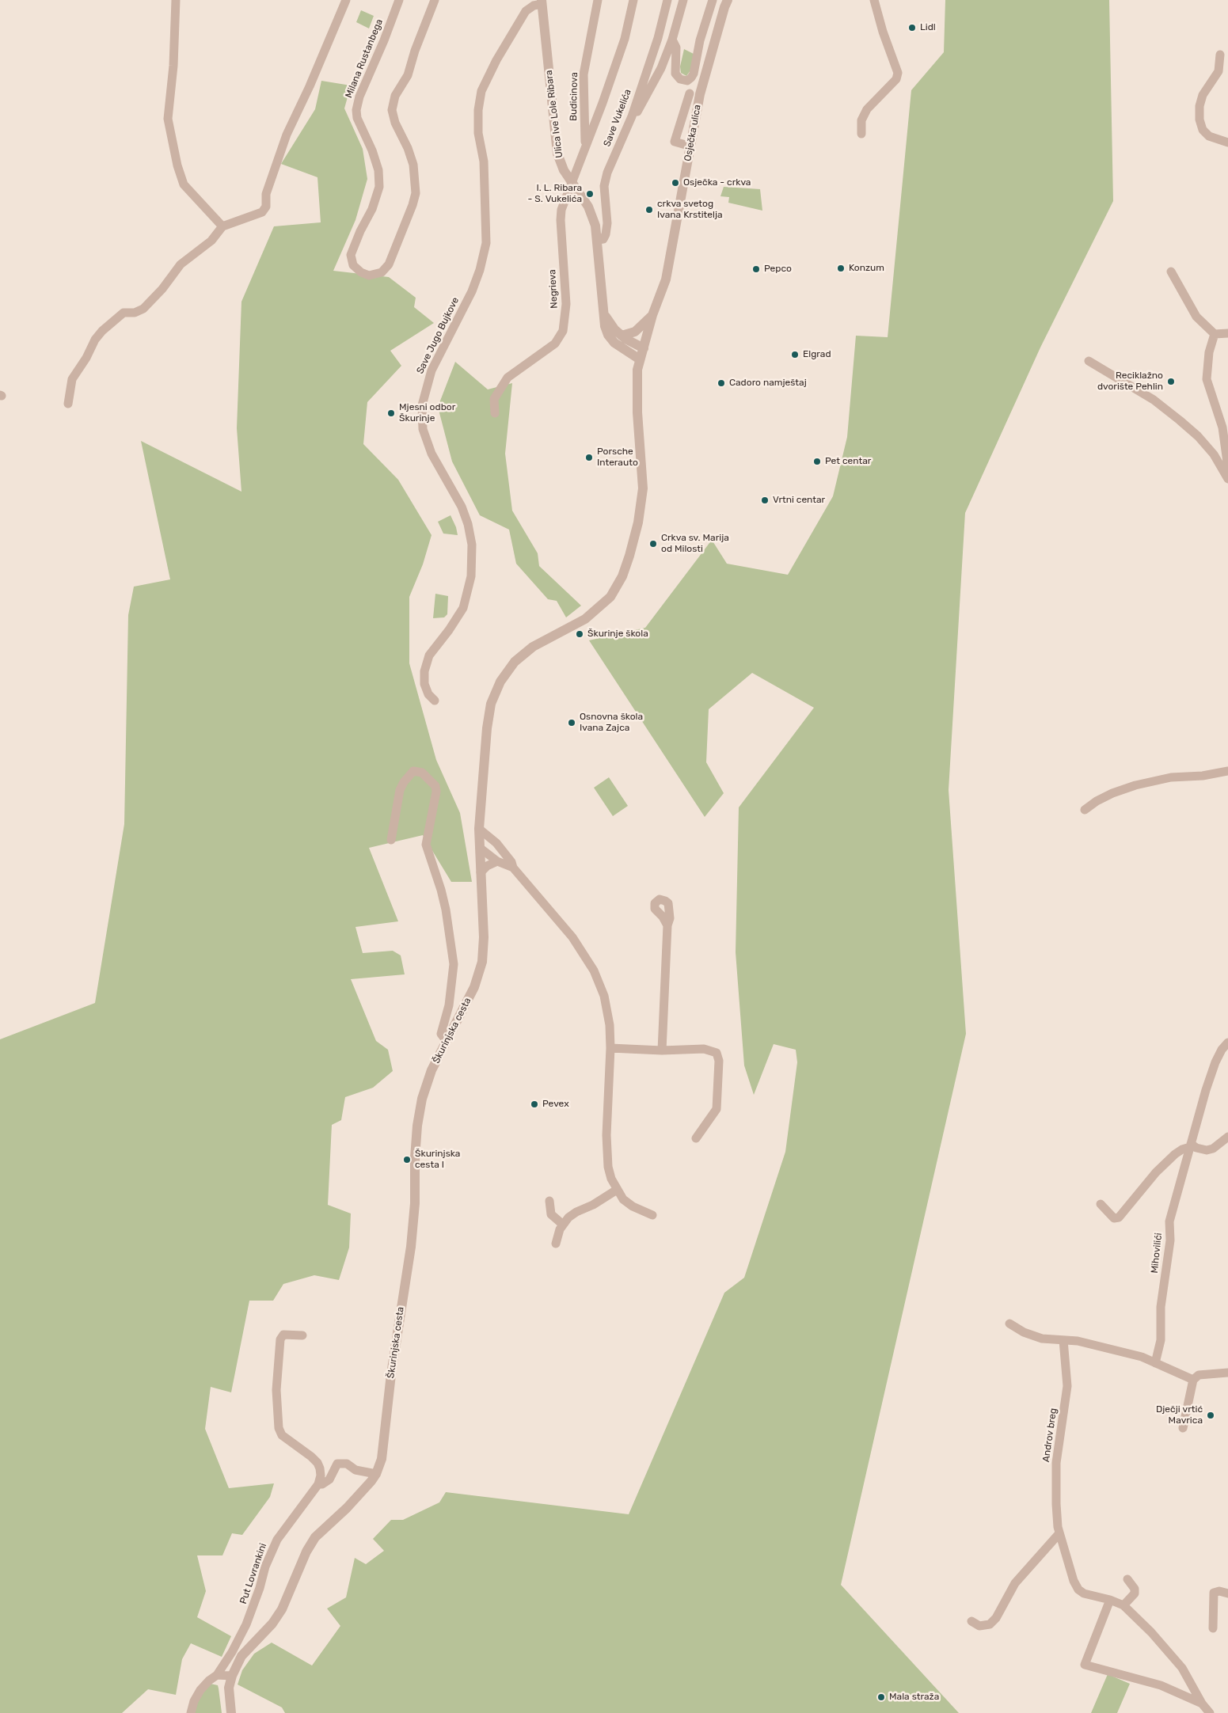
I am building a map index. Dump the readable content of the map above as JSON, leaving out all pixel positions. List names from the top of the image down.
{
  "streets": {
    "street": [
      "Milana Rustanbega",
      "Budicinova",
      "Ulica Ive Lole Ribara",
      "Save Vukelića",
      "Osječka ulica",
      "Negrieva",
      "Save Jugo Bujkove",
      "Škurinjska cesta",
      "Mihovilići",
      "Androv breg",
      "Put Lovrankini"
    ]
  },
  "crossings": [
    ["Budicinova", "Negrieva"],
    ["Ulica Ive Lole Ribara", "Save Vukelića"],
    ["Ulica Ive Lole Ribara", "Osječka ulica"],
    ["Ulica Ive Lole Ribara", "Negrieva"],
    ["Ulica Ive Lole Ribara", "Save Jugo Bujkove"],
    ["Ulica Ive Lole Ribara", "Škurinjska cesta"],
    ["Osječka ulica", "Škurinjska cesta"],
    ["Škurinjska cesta", "Put Lovrankini"]
  ],
  "places": [
    "Lidl",
    "Osječka - crkva",
    "I. L. Ribara - S. Vukelića",
    "crkva svetog Ivana Krstitelja",
    "Konzum",
    "Pepco",
    "Elgrad",
    "Reciklažno dvorište Pehlin",
    "Cadoro namještaj",
    "Mjesni odbor Škurinje",
    "Porsche Interauto",
    "Pet centar",
    "Vrtni centar",
    "Crkva sv. Marija od Milosti",
    "Škurinje škola",
    "Osnovna škola Ivana Zajca",
    "Pevex",
    "Škurinjska cesta I",
    "Dječji vrtić Mavrica",
    "Mala straža"
  ]
}
